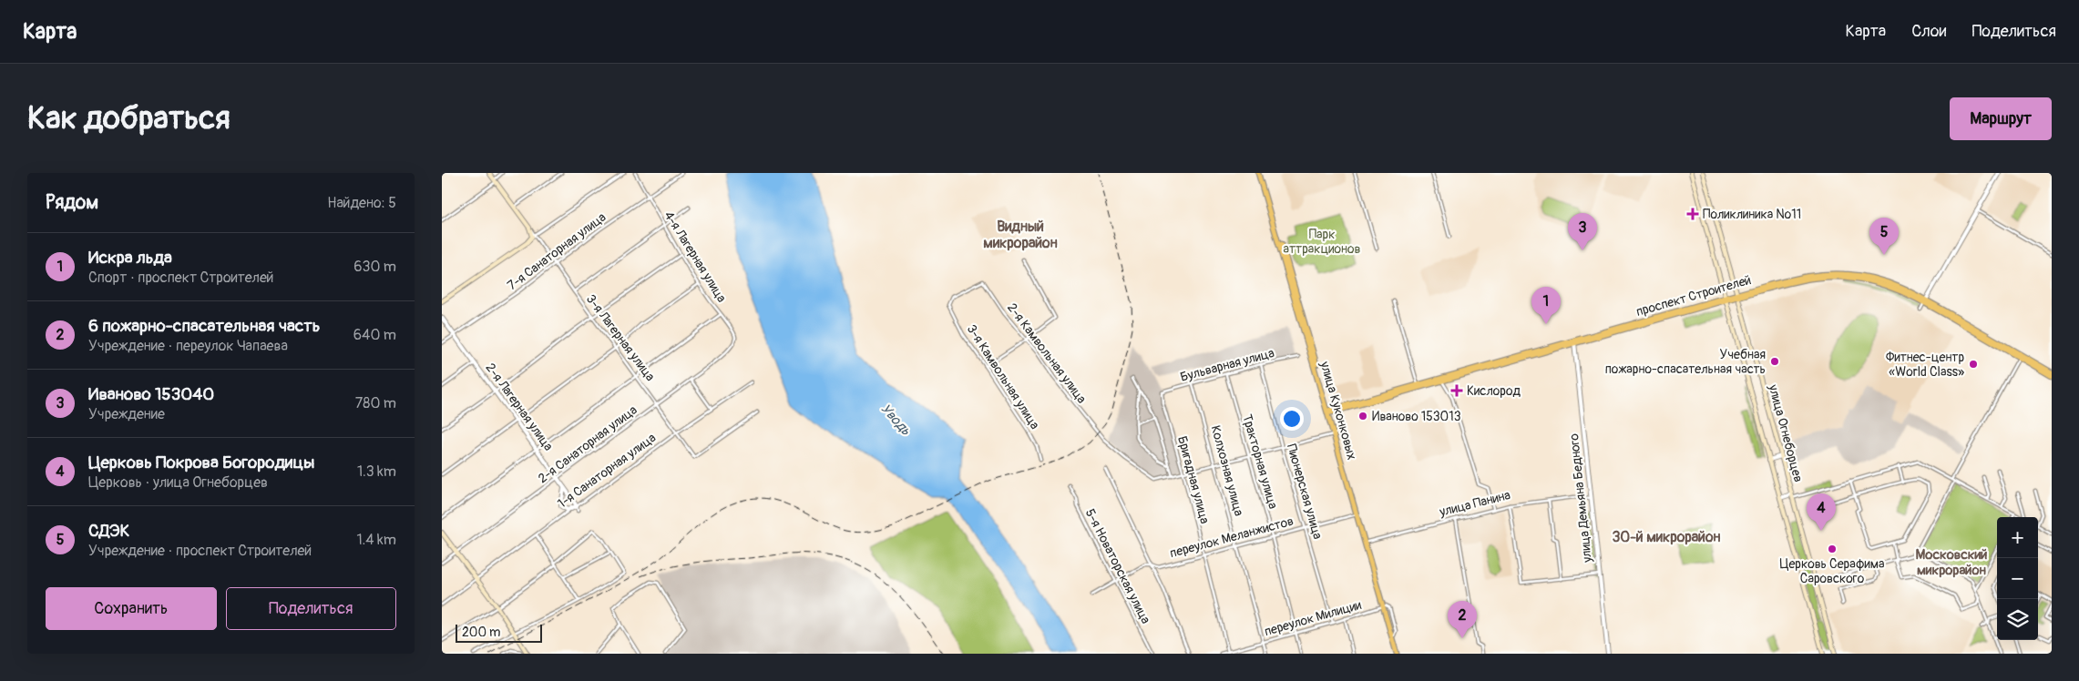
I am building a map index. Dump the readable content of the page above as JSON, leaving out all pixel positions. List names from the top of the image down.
{
  "streets": {
    "main road": [
      "проспект Строителей",
      "3-я Лагерная улица",
      "улица Куконковых",
      "улица Огнеборцев"
    ],
    "street": [
      "7-я Санаторная улица",
      "4-я Лагерная улица",
      "2-я Камвольная улица",
      "Бульварная улица",
      "3-я Камвольная улица",
      "2-я Лагерная улица",
      "2-я Санаторная улица",
      "Тракторная улица",
      "1-я Санаторная улица",
      "Колхозная улица",
      "Бригадная улица",
      "Пионерская улица",
      "улица Демьяна Бедного",
      "улица Панина",
      "переулок Меланжистов",
      "5-я Новаторская улица",
      "переулок Милиции"
    ]
  },
  "crossings": [
    ["7-я Санаторная улица", "4-я Лагерная улица"],
    ["7-я Санаторная улица", "3-я Лагерная улица"],
    ["7-я Санаторная улица", "2-я Лагерная улица"],
    ["4-я Лагерная улица", "2-я Санаторная улица"],
    ["проспект Строителей", "улица Куконковых"],
    ["проспект Строителей", "улица Огнеборцев"],
    ["проспект Строителей", "улица Демьяна Бедного"],
    ["3-я Лагерная улица", "2-я Санаторная улица"],
    ["3-я Лагерная улица", "1-я Санаторная улица"],
    ["2-я Камвольная улица", "3-я Камвольная улица"],
    ["2-я Камвольная улица", "улица Куконковых"],
    ["2-я Камвольная улица", "Тракторная улица"],
    ["2-я Камвольная улица", "Колхозная улица"],
    ["2-я Камвольная улица", "Бригадная улица"],
    ["2-я Камвольная улица", "Пионерская улица"],
    ["Бульварная улица", "Тракторная улица"],
    ["Бульварная улица", "Колхозная улица"],
    ["Бульварная улица", "Бригадная улица"],
    ["Бульварная улица", "Пионерская улица"],
    ["2-я Лагерная улица", "2-я Санаторная улица"],
    ["2-я Лагерная улица", "1-я Санаторная улица"],
    ["улица Куконковых", "улица Панина"],
    ["улица Куконковых", "переулок Меланжистов"],
    ["улица Куконковых", "переулок Милиции"],
    ["Тракторная улица", "переулок Меланжистов"],
    ["Тракторная улица", "переулок Милиции"],
    ["Колхозная улица", "переулок Меланжистов"],
    ["Колхозная улица", "переулок Милиции"],
    ["Бригадная улица", "переулок Меланжистов"],
    ["Бригадная улица", "переулок Милиции"],
    ["Пионерская улица", "переулок Меланжистов"],
    ["Пионерская улица", "переулок Милиции"],
    ["улица Демьяна Бедного", "улица Панина"],
    ["переулок Меланжистов", "5-я Новаторская улица"]
  ],
  "districts": ["Видный микрорайон", "30-й микрорайон", "Московский микрорайон"],
  "water": ["Уводь"],
  "parks": ["Парк аттракционов"],
  "places": {
    "health": ["Поликлиника №11", "Кислород"],
    "other": [
      "Учебная пожарно-спасательная часть",
      "Фитнес-центр «World Class»",
      "Иваново 153013",
      "Церковь Серафима Саровского"
    ]
  },
  "scale_bar": "200 m",
  "page": {
    "header": "Карта",
    "nav": ["Карта", "Слои", "Поделиться"],
    "buttons": [
      "Маршрут",
      ["Сохранить", "Поделиться"]
    ],
    "title": "Как добраться",
    "heading": ["Рядом", "Найдено: 5"],
    "pins": [
      "3",
      "5",
      "1",
      "4",
      "2"
    ],
    "list": [
      {
        "mark": "1",
        "name": "Искра льда",
        "note": "Спорт · проспект Строителей",
        "value": "630 m"
      },
      {
        "mark": "2",
        "name": "6 пожарно-спасательная часть",
        "note": "Учреждение · переулок Чапаева",
        "value": "640 m"
      },
      {
        "mark": "3",
        "name": "Иваново 153040",
        "note": "Учреждение",
        "value": "780 m"
      },
      {
        "mark": "4",
        "name": "Церковь Покрова Богородицы",
        "note": "Церковь · улица Огнеборцев",
        "value": "1.3 km"
      },
      {
        "mark": "5",
        "name": "СДЭК",
        "note": "Учреждение · проспект Строителей",
        "value": "1.4 km"
      }
    ],
    "map_buttons": ["+", "−"],
    "scale": "200 m"
  }
}
